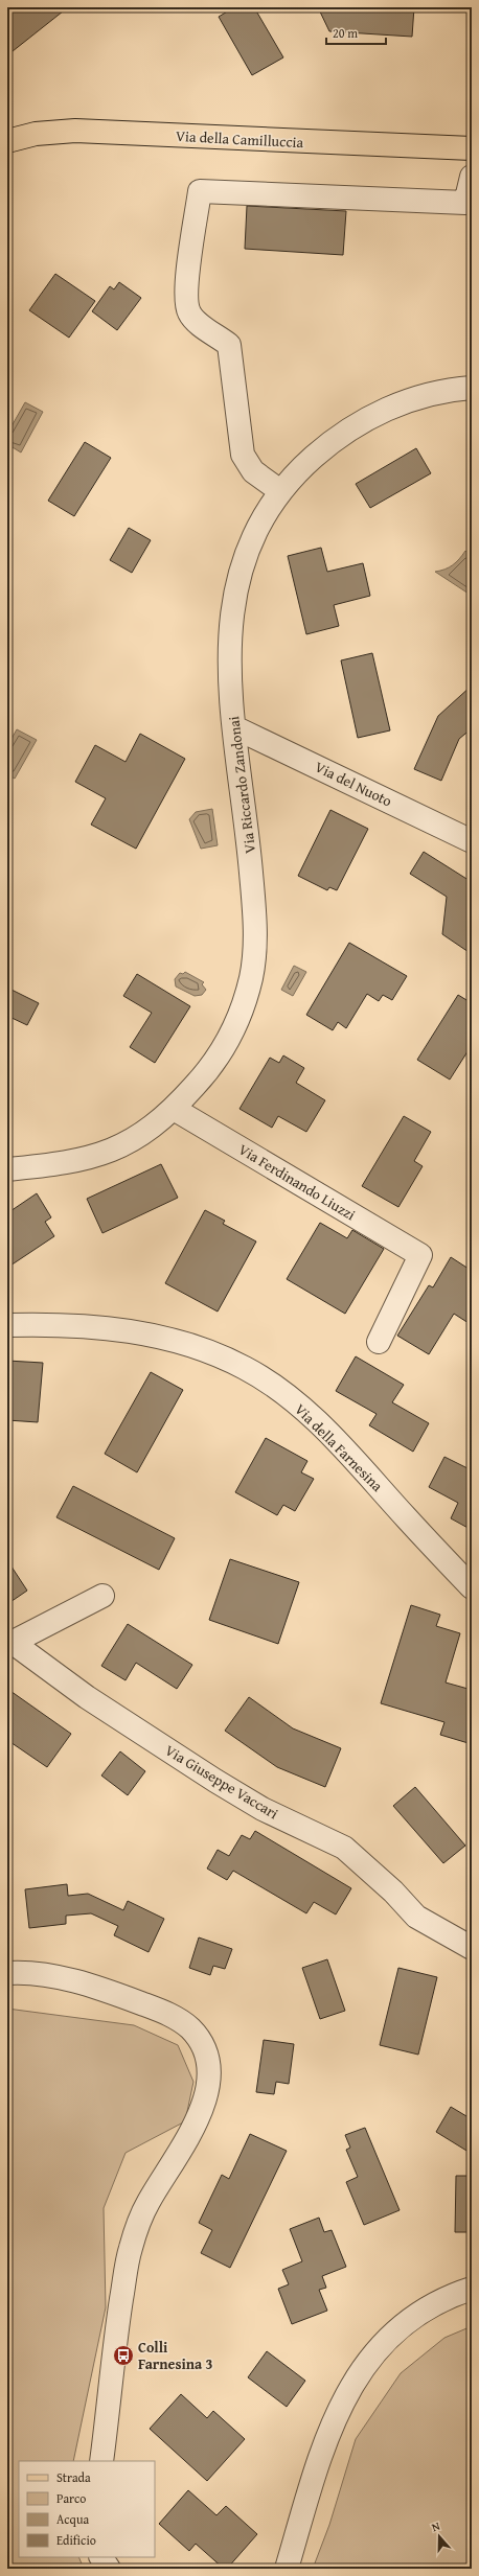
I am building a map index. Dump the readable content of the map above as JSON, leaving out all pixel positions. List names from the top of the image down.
{
  "streets": {
    "main road": ["Via della Camilluccia"],
    "street": [
      "Via del Nuoto",
      "Via Riccardo Zandonai",
      "Via Ferdinando Liuzzi",
      "Via della Farnesina",
      "Via Giuseppe Vaccari"
    ]
  },
  "crossings": [
    ["Via del Nuoto", "Via Riccardo Zandonai"],
    ["Via Riccardo Zandonai", "Via Ferdinando Liuzzi"]
  ],
  "places": {
    "bus stop": ["Colli Farnesina 3"]
  },
  "legend": [
    "Strada",
    "Parco",
    "Acqua",
    "Edificio"
  ],
  "scale_bar": "20 m",
  "north": "top"
}
